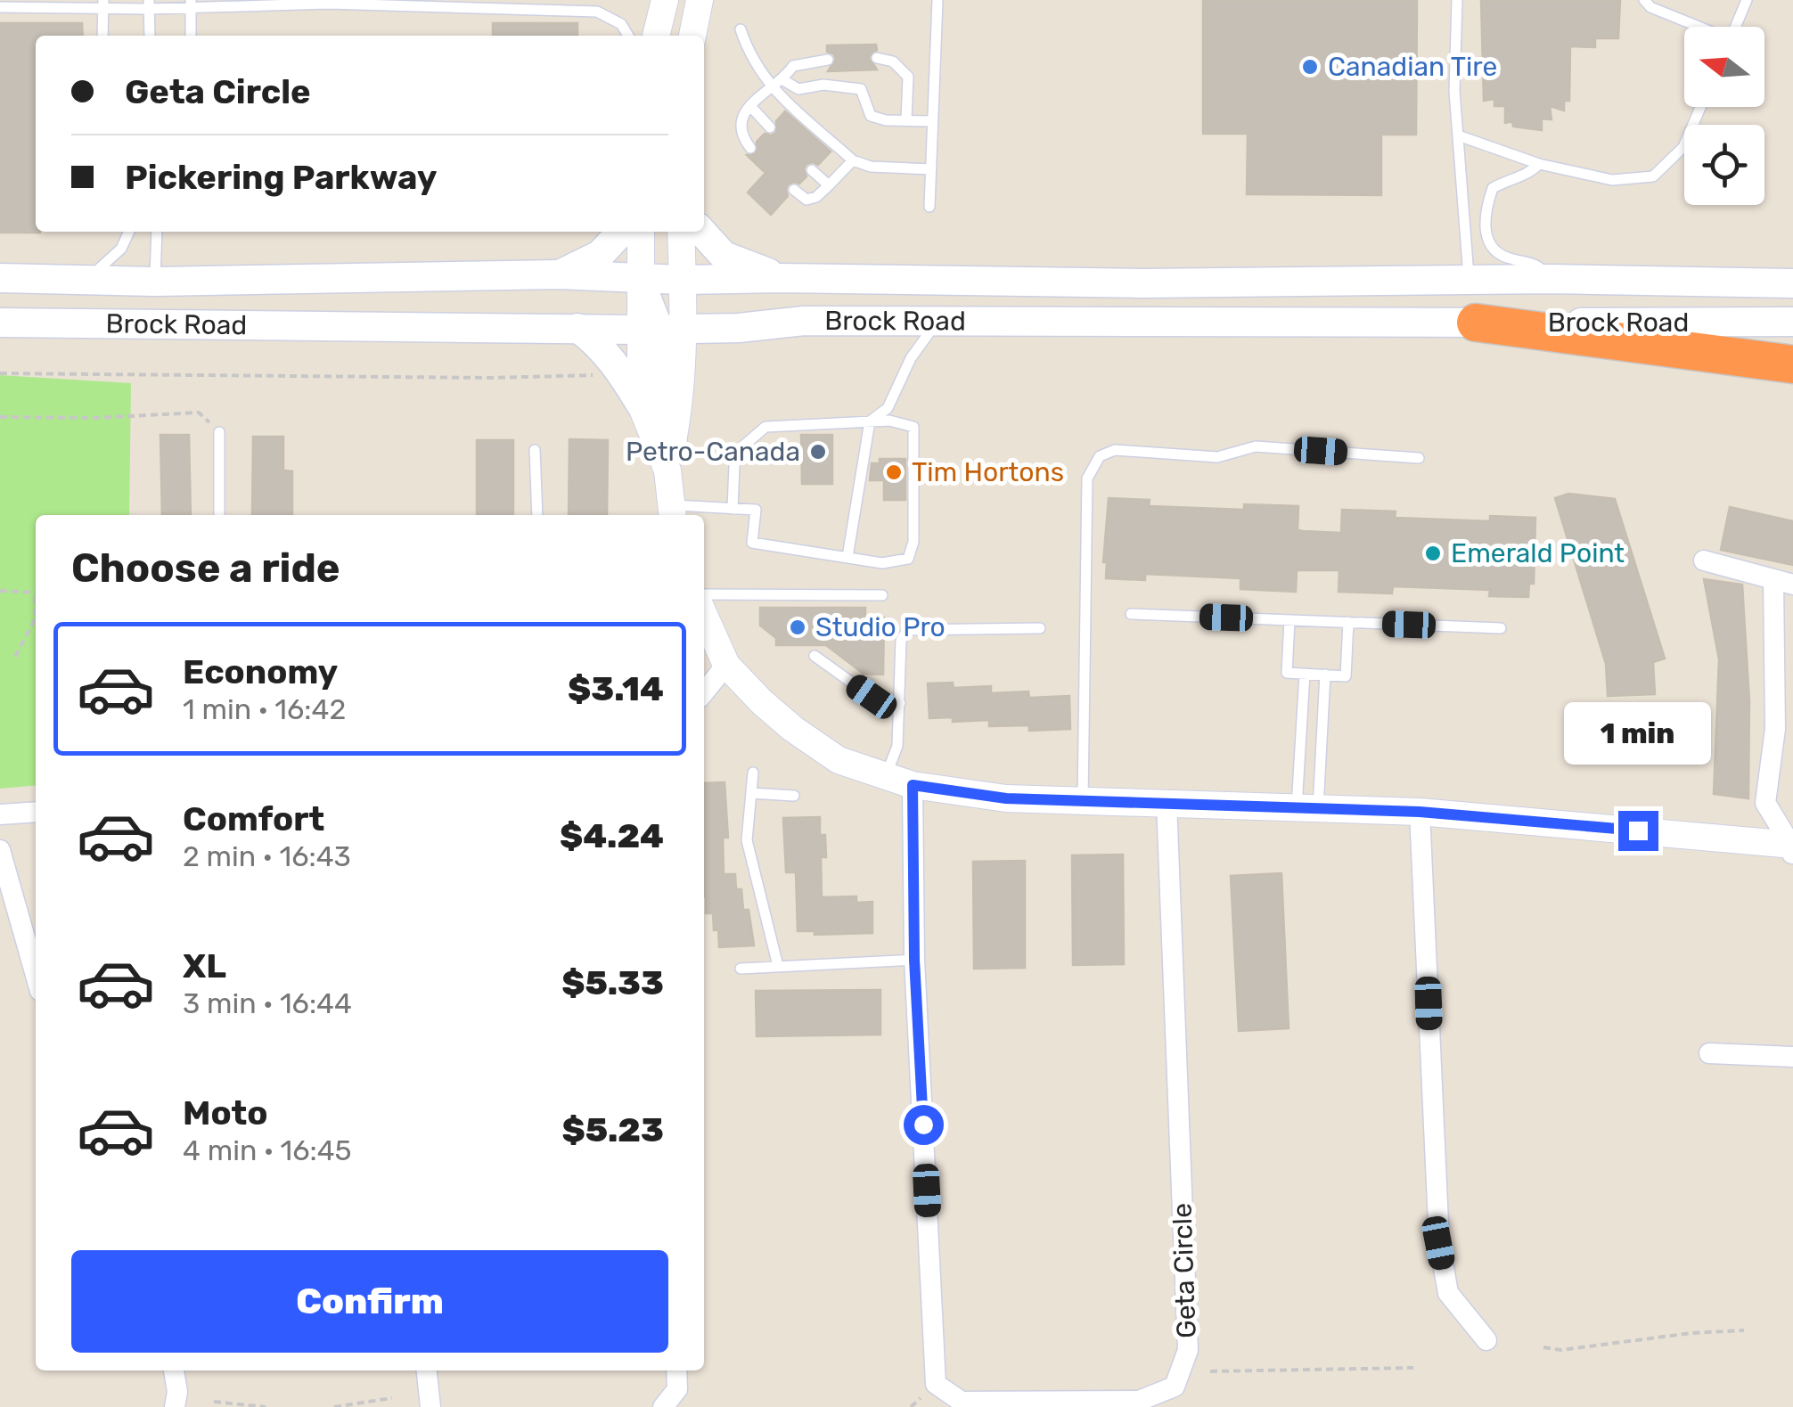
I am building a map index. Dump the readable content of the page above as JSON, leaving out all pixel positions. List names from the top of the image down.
{
  "streets": {
    "main road": ["Brock Road"],
    "street": ["Geta Circle"]
  },
  "places": [
    "Canadian Tire",
    "Petro-Canada",
    "Tim Hortons",
    "Emerald Point",
    "Studio Pro"
  ],
  "north": "left",
  "page": {
    "banner": ["Geta Circle", "Pickering Parkway"],
    "heading": "Choose a ride",
    "list": [
      {
        "name": "Economy",
        "note": "1 min · 16:42",
        "value": "$3.14"
      },
      {
        "name": "Comfort",
        "note": "2 min · 16:43",
        "value": "$4.24"
      },
      {
        "name": "XL",
        "note": "3 min · 16:44",
        "value": "$5.33"
      },
      {
        "name": "Moto",
        "note": "4 min · 16:45",
        "value": "$5.23"
      }
    ],
    "bubble": "1 min",
    "buttons": "Confirm"
  }
}
